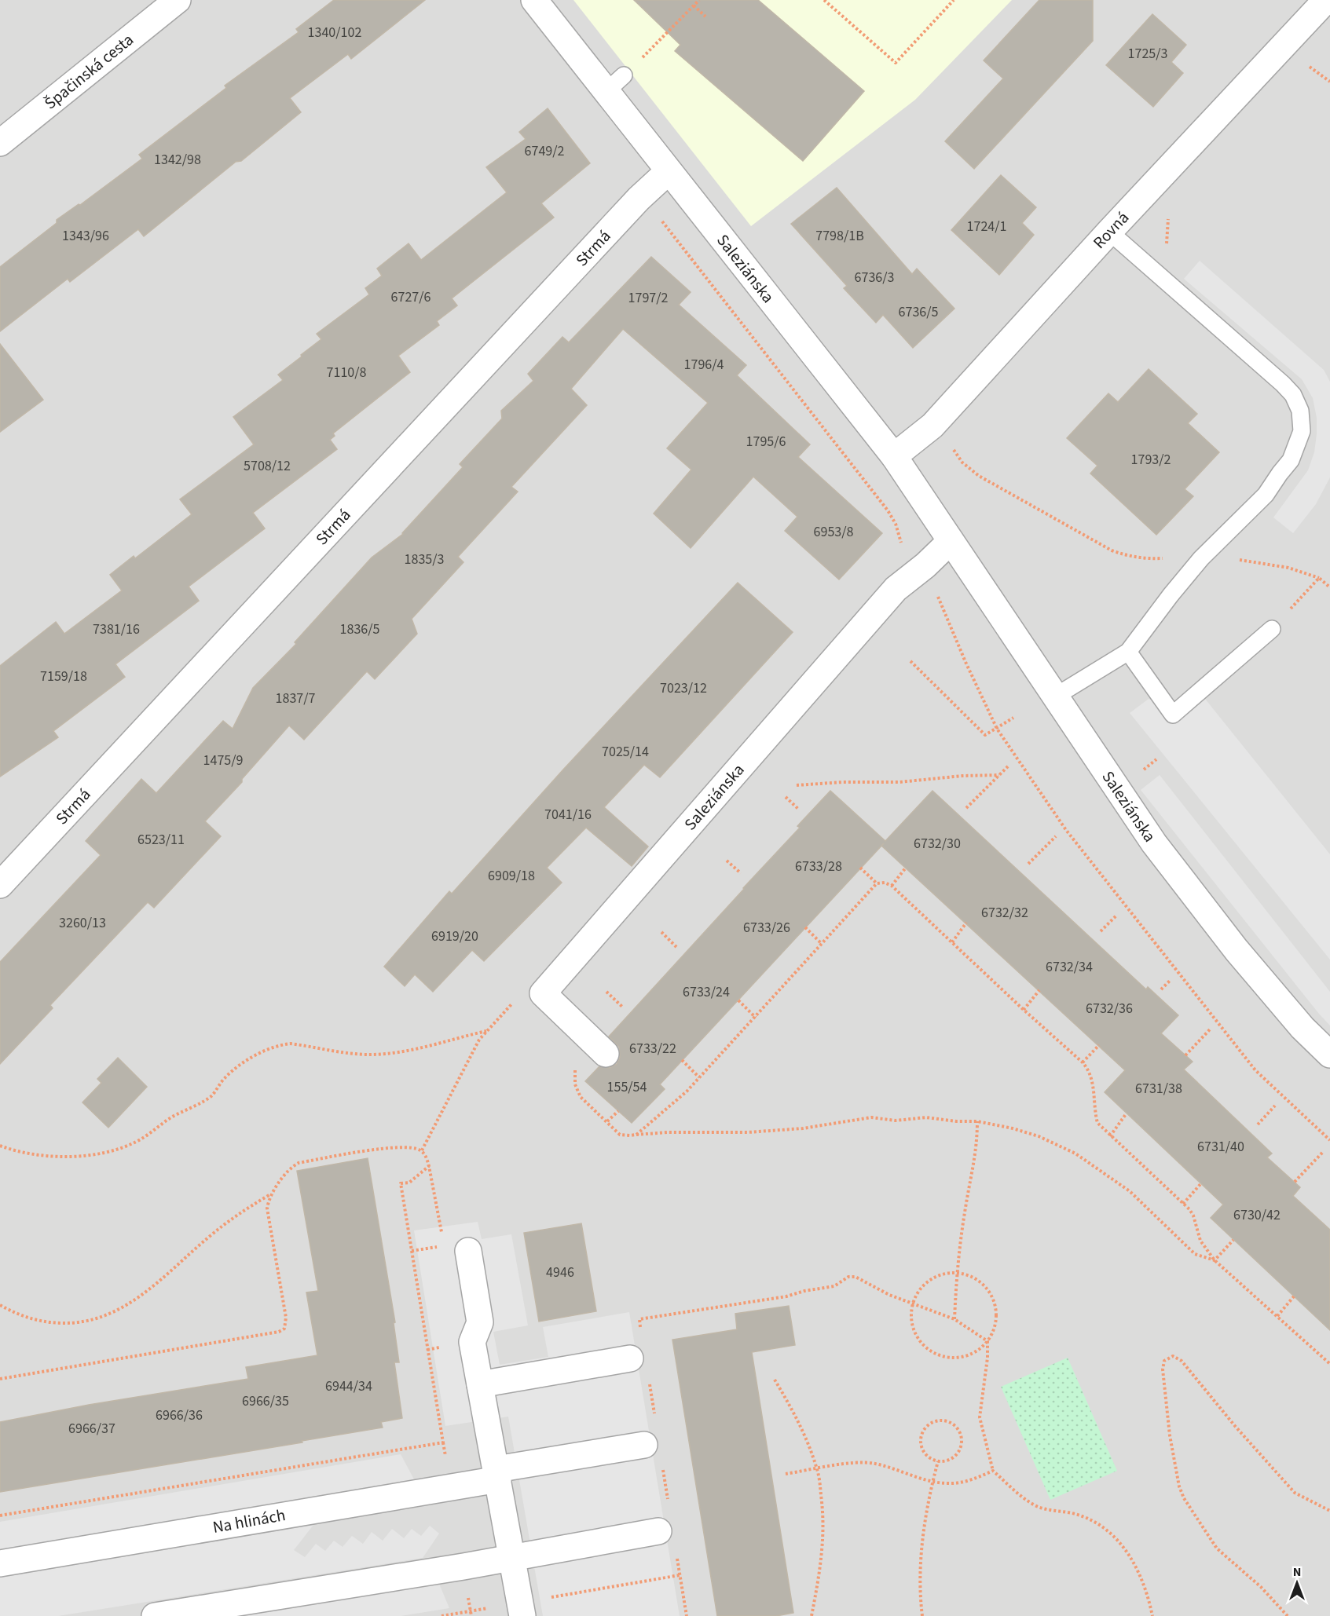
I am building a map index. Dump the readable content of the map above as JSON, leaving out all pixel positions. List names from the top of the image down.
{
  "streets": {
    "street": [
      "Špačinská cesta",
      "Rovná",
      "Strmá",
      "Saleziánska",
      "Na hlinách"
    ]
  },
  "crossings": [
    ["Rovná", "Saleziánska"],
    ["Strmá", "Saleziánska"]
  ],
  "house_numbers": [
    "1340/102",
    "1725/3",
    "6749/2",
    "1342/98",
    "1724/1",
    "1343/96",
    "7798/1B",
    "6736/3",
    "6727/6",
    "1797/2",
    "6736/5",
    "1796/4",
    "7110/8",
    "1795/6",
    "1793/2",
    "5708/12",
    "6953/8",
    "1835/3",
    "7381/16",
    "1836/5",
    "7159/18",
    "7023/12",
    "1837/7",
    "7025/14",
    "1475/9",
    "7041/16",
    "6523/11",
    "6732/30",
    "6733/28",
    "6909/18",
    "6732/32",
    "3260/13",
    "6733/26",
    "6919/20",
    "6732/34",
    "6733/24",
    "6732/36",
    "6733/22",
    "155/54",
    "6731/38",
    "6731/40",
    "6730/42",
    "4946",
    "6944/34",
    "6966/35",
    "6966/36",
    "6966/37"
  ],
  "north": "top"
}
